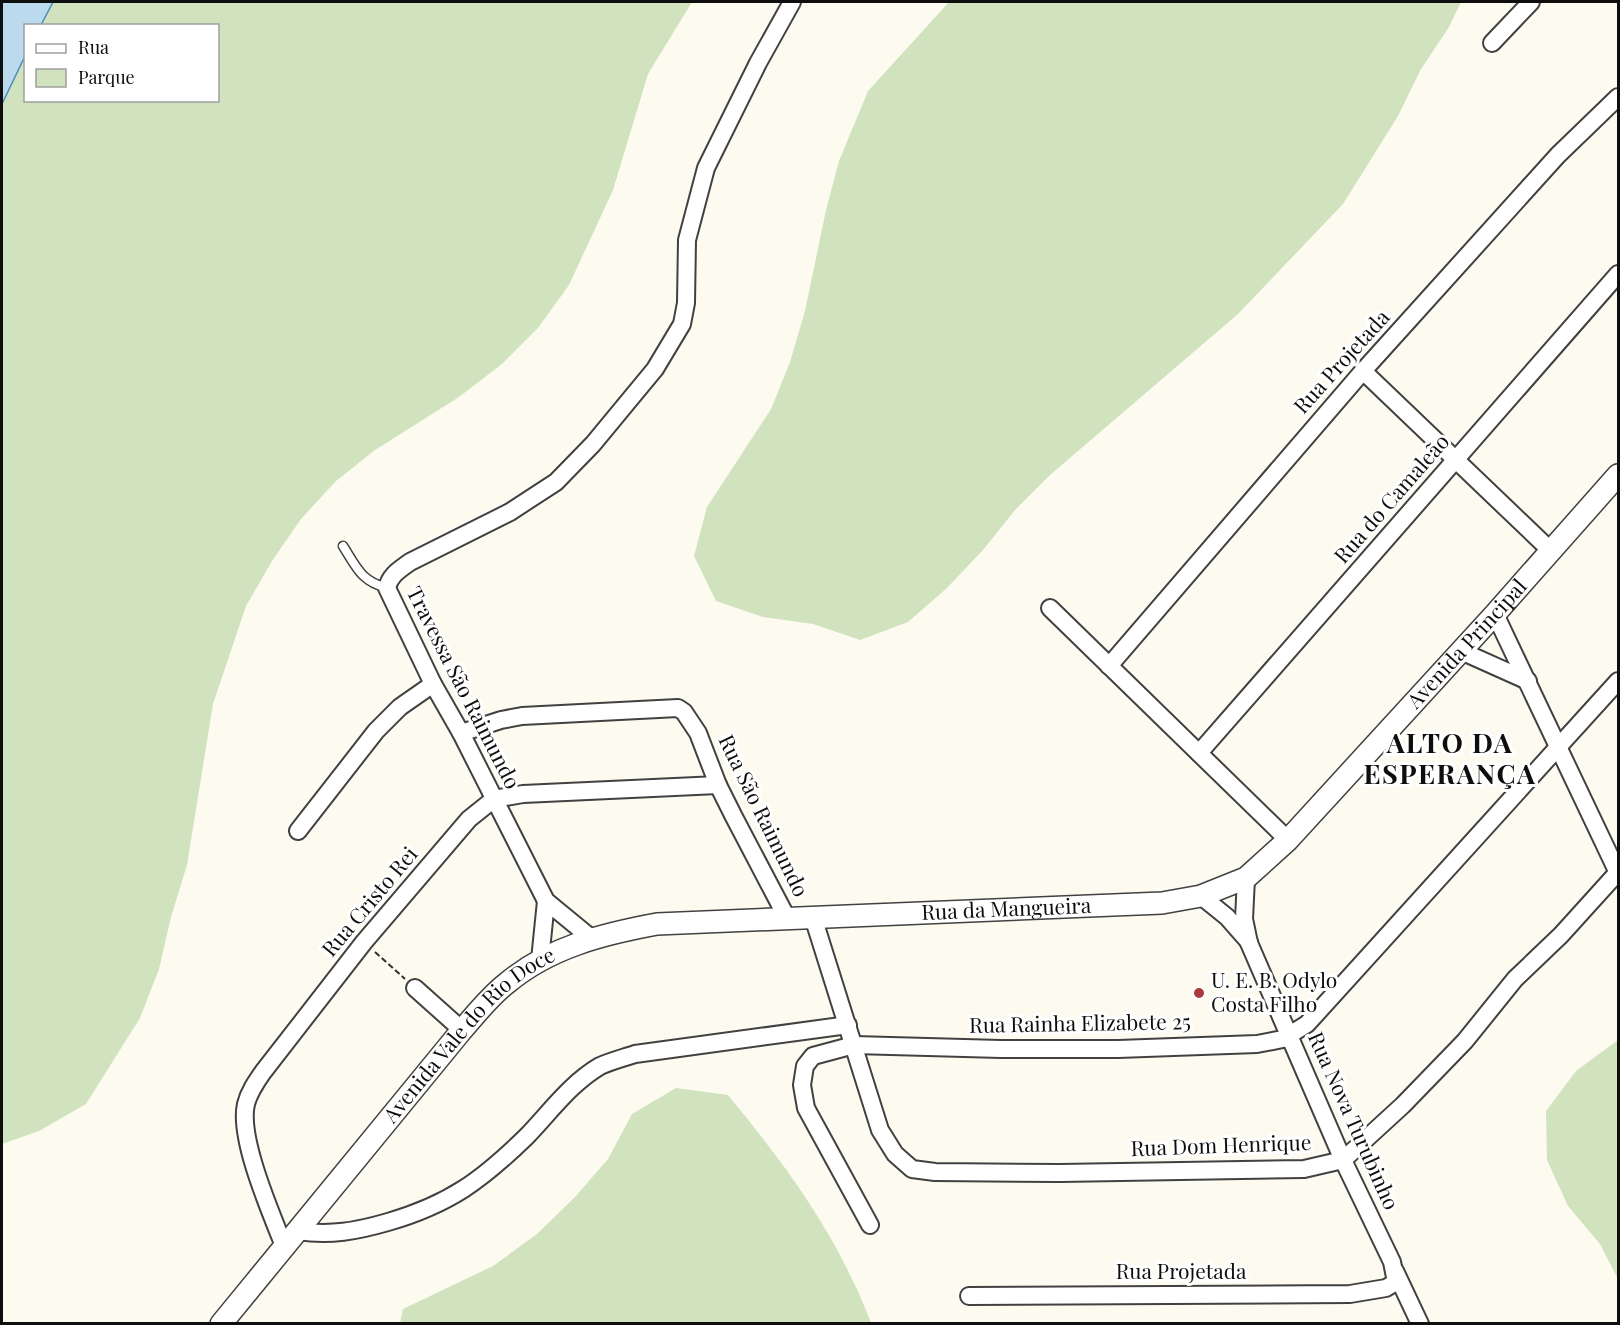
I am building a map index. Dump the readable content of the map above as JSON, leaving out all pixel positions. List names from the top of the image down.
{
  "streets": {
    "street": [
      "Rua Projetada",
      "Rua do Camaleão",
      "Avenida Principal",
      "Travessa São Raimundo",
      "Rua São Raimundo",
      "Rua Cristo Rei",
      "Rua da Mangueira",
      "Rua Rainha Elizabete 25",
      "Avenida Vale do Rio Doce",
      "Rua Nova Turubinho",
      "Rua Dom Henrique"
    ]
  },
  "crossings": [
    ["Rua Projetada", "Rua Nova Turubinho"],
    ["Avenida Principal", "Rua da Mangueira"],
    ["Avenida Principal", "Rua Nova Turubinho"],
    ["Travessa São Raimundo", "Rua São Raimundo"],
    ["Travessa São Raimundo", "Rua Cristo Rei"],
    ["Travessa São Raimundo", "Avenida Vale do Rio Doce"],
    ["Rua São Raimundo", "Rua Cristo Rei"],
    ["Rua São Raimundo", "Avenida Vale do Rio Doce"],
    ["Rua Cristo Rei", "Avenida Vale do Rio Doce"],
    ["Rua da Mangueira", "Avenida Vale do Rio Doce"],
    ["Rua da Mangueira", "Rua Nova Turubinho"],
    ["Rua Rainha Elizabete 25", "Rua Nova Turubinho"],
    ["Rua Rainha Elizabete 25", "Rua Dom Henrique"],
    ["Rua Nova Turubinho", "Rua Dom Henrique"]
  ],
  "districts": ["ALTO DA ESPERANÇA"],
  "places": ["U. E. B. Odylo Costa Filho"],
  "legend": ["Rua", "Parque"]
}
